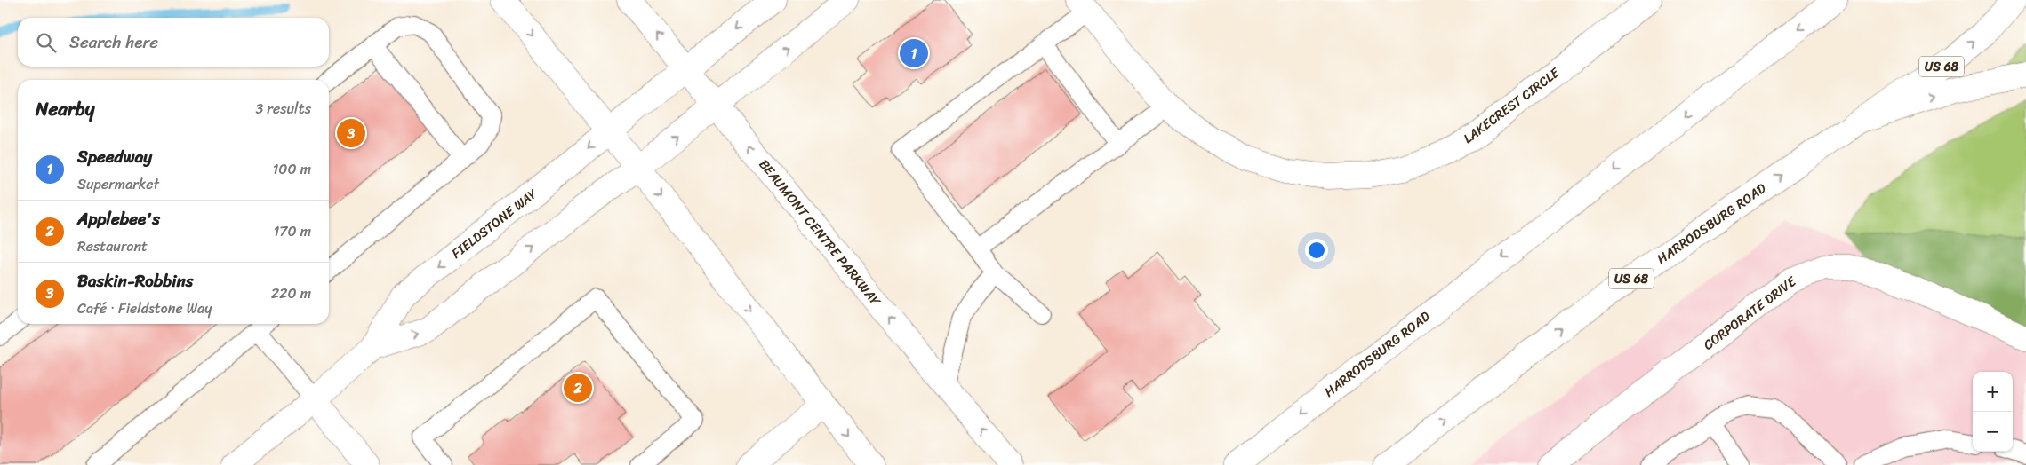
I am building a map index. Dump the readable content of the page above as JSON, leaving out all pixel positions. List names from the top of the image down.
{
  "streets": {
    "main road": [
      "US 68",
      "LAKECREST CIRCLE",
      "FIELDSTONE WAY",
      "HARRODSBURG ROAD",
      "BEAUMONT CENTRE PARKWAY",
      "CORPORATE DRIVE"
    ]
  },
  "crossings": [
    ["FIELDSTONE WAY", "BEAUMONT CENTRE PARKWAY"]
  ],
  "page": {
    "search": "Search here",
    "pins": ["1", "3", "2"],
    "heading": ["Nearby", "3 results"],
    "list": [
      {
        "mark": "1",
        "name": "Speedway",
        "note": "Supermarket",
        "value": "100 m"
      },
      {
        "mark": "2",
        "name": "Applebee's",
        "note": "Restaurant",
        "value": "170 m"
      },
      {
        "mark": "3",
        "name": "Baskin-Robbins",
        "note": "Café · Fieldstone Way",
        "value": "220 m"
      }
    ],
    "map_buttons": ["+", "−"]
  }
}
